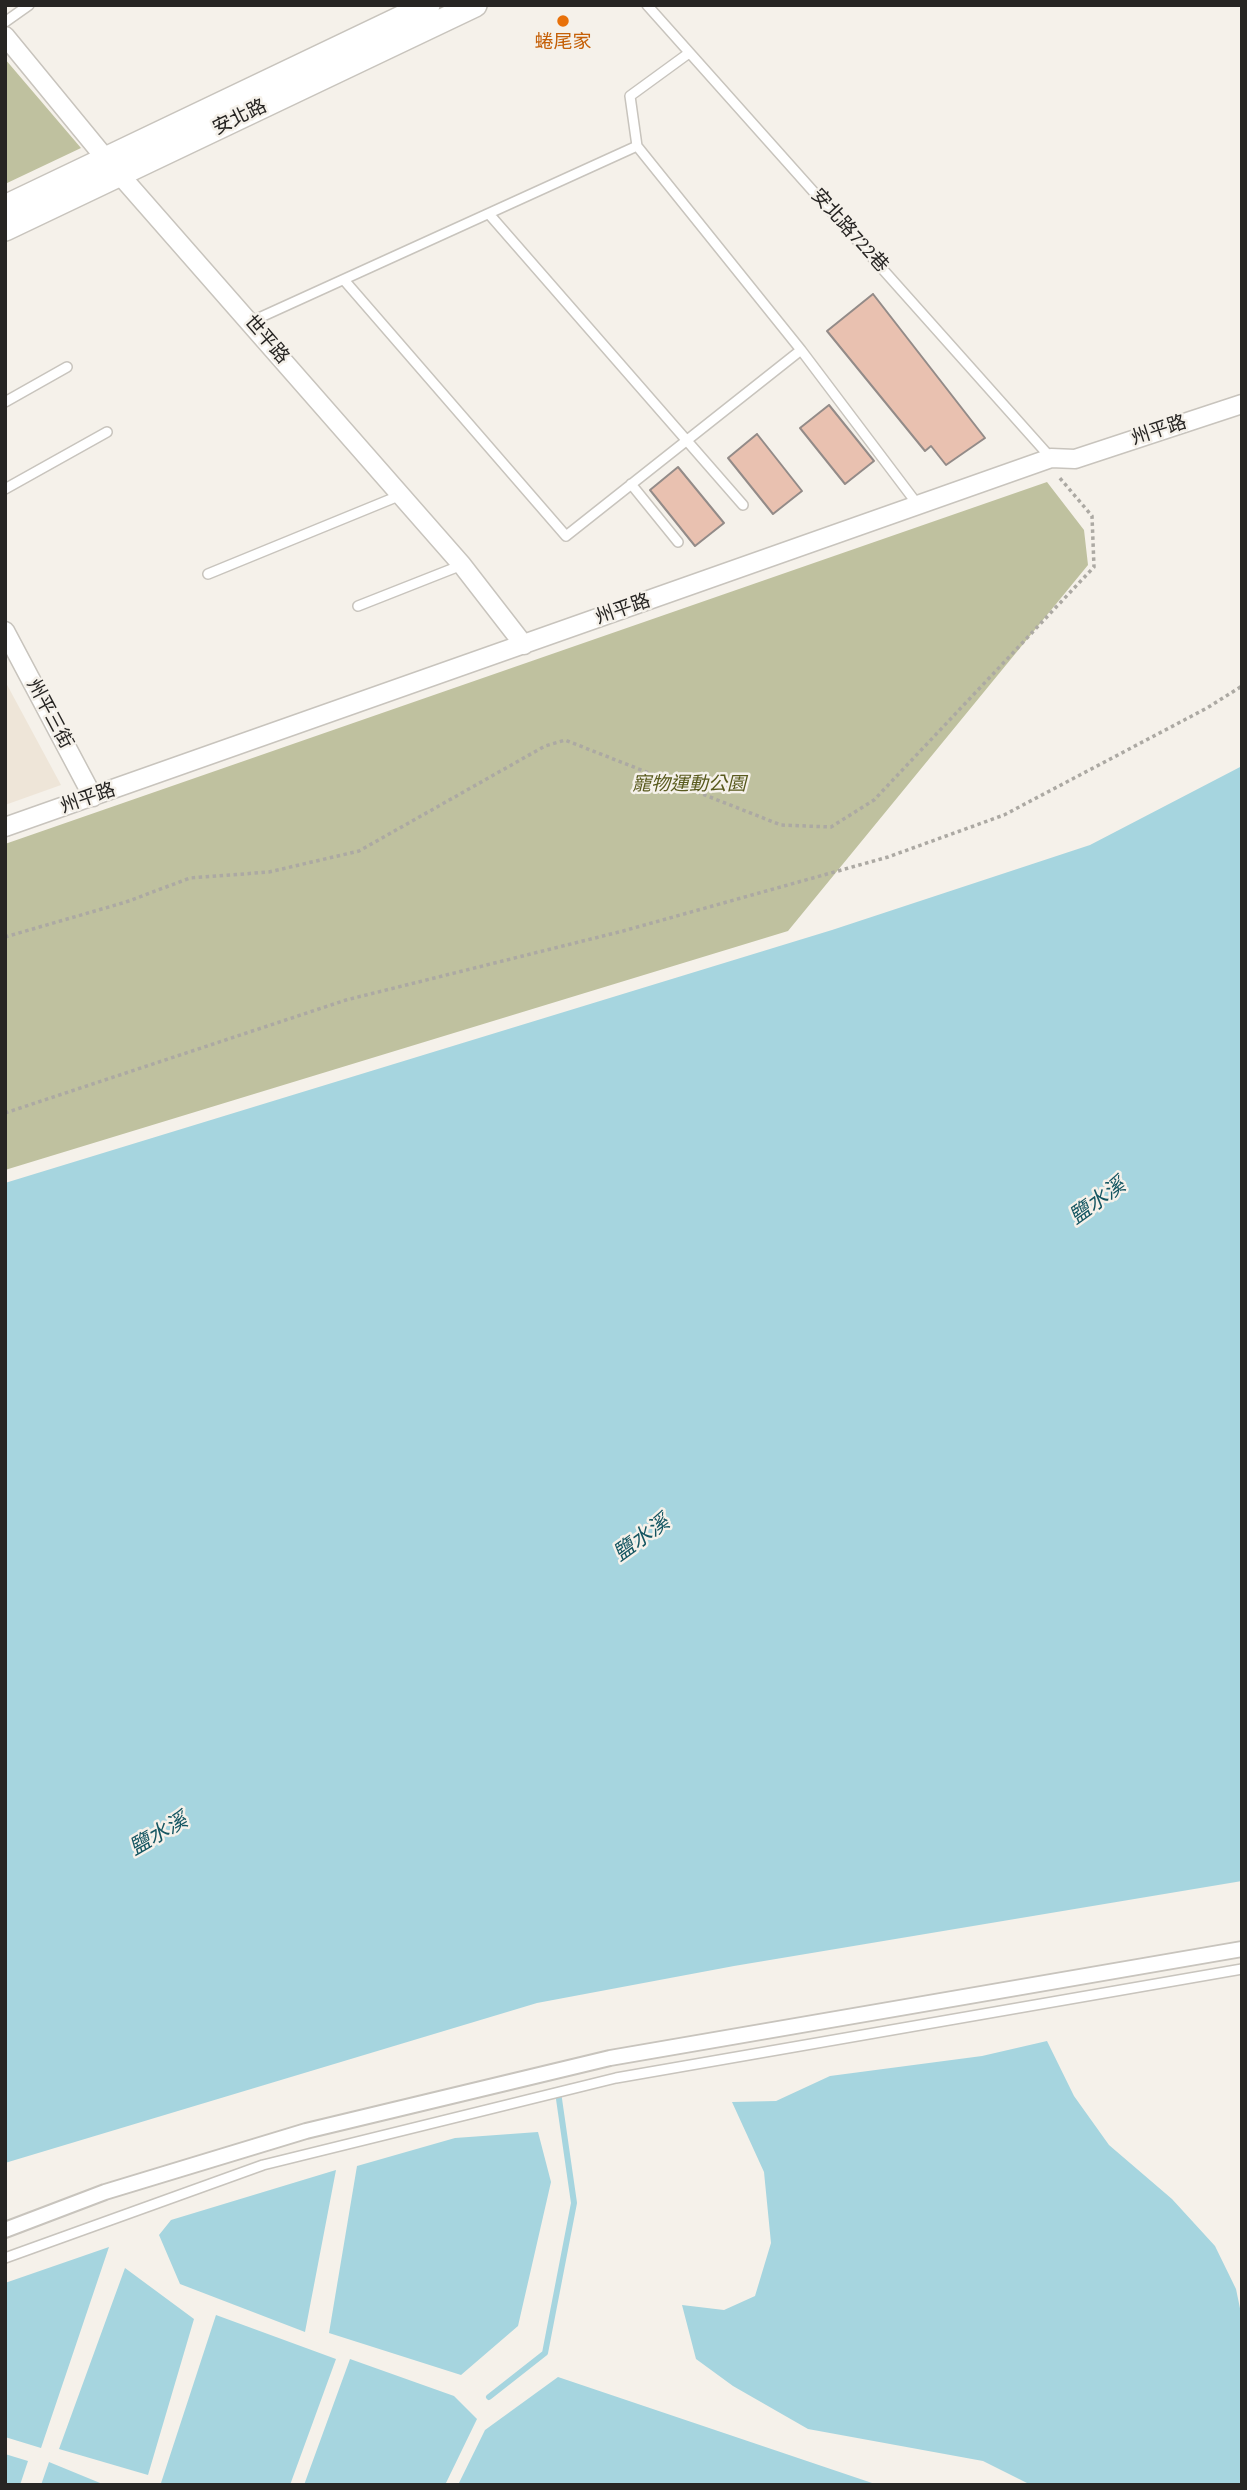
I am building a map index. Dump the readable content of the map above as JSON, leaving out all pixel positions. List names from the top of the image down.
{
  "streets": {
    "street": [
      "安北路",
      "世平路",
      "州平路",
      "州平三街"
    ],
    "lane": ["安北路722巷"]
  },
  "crossings": [
    ["安北路", "世平路"],
    ["安北路722巷", "州平路"],
    ["世平路", "州平路"],
    ["州平路", "州平三街"]
  ],
  "water": ["鹽水溪"],
  "parks": ["寵物運動公園"],
  "places": ["蜷尾家"]
}
